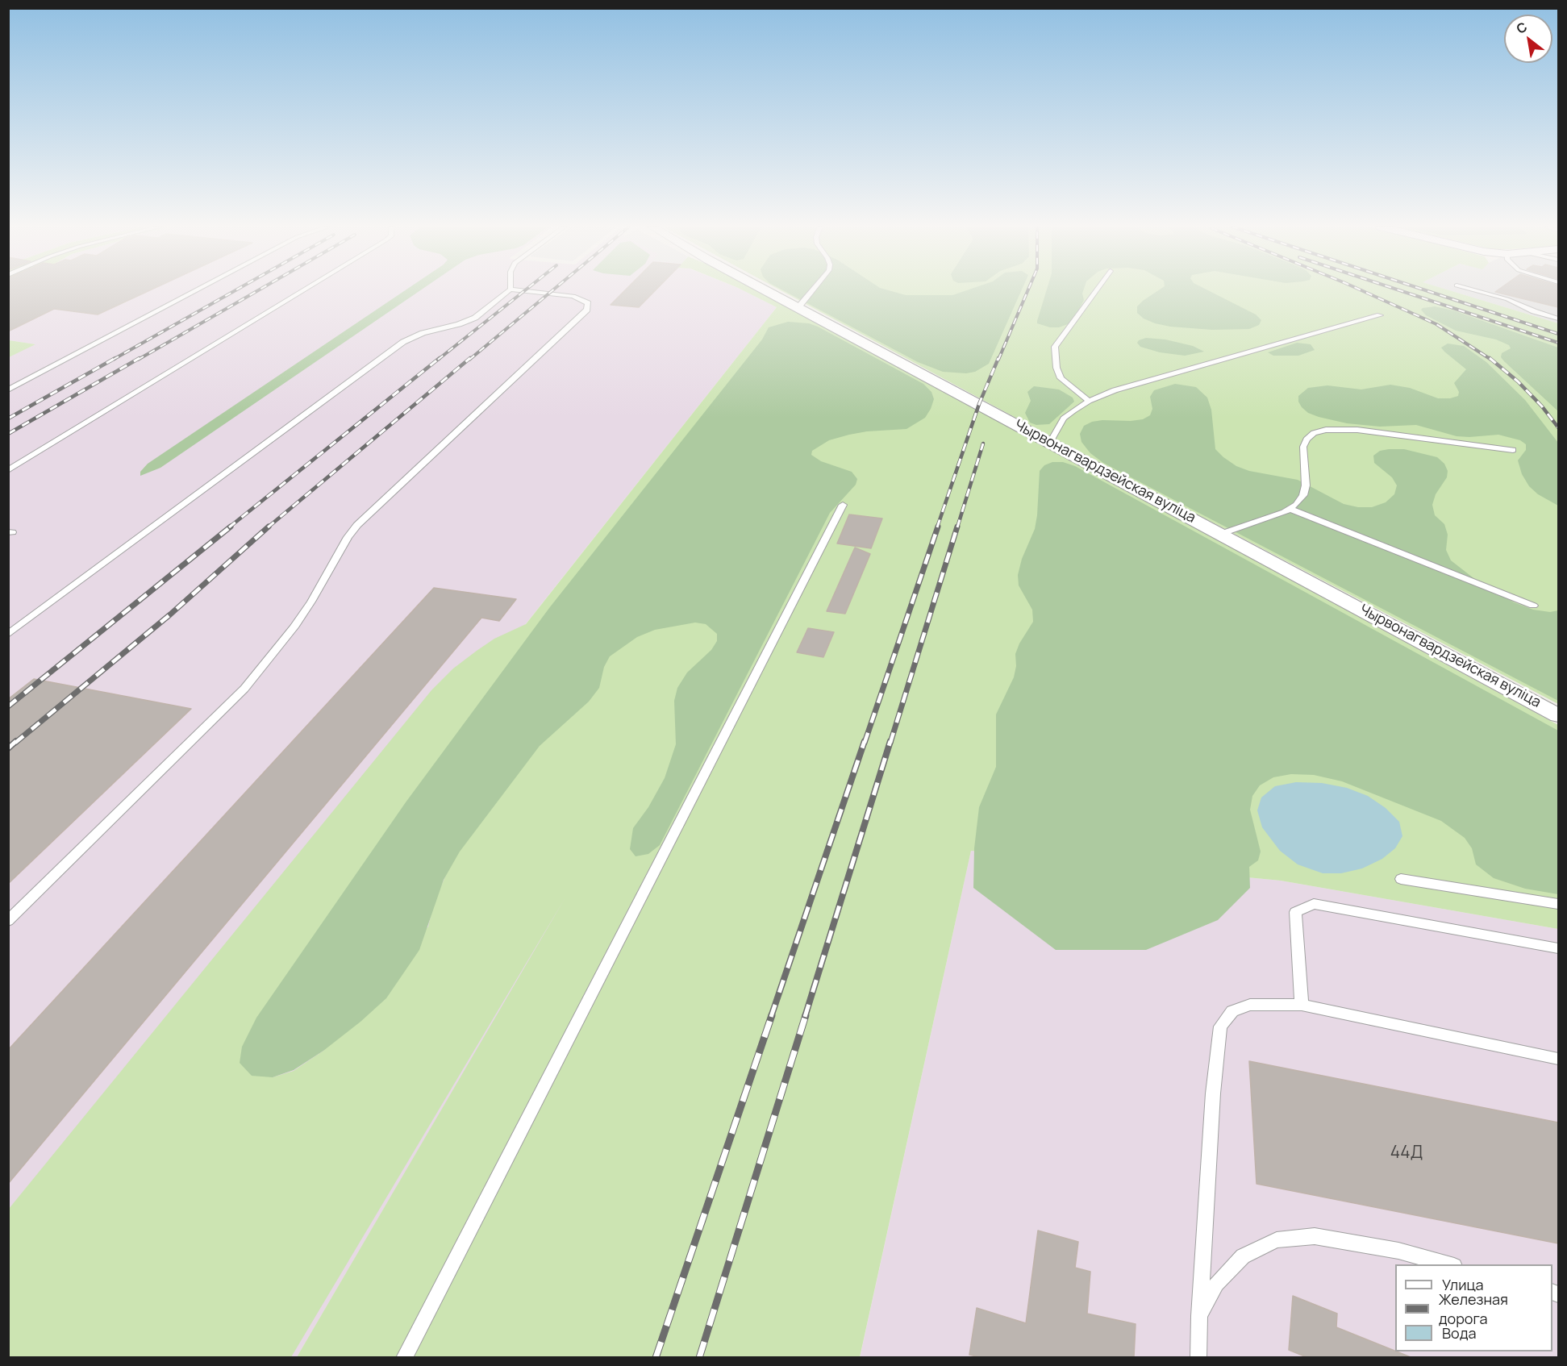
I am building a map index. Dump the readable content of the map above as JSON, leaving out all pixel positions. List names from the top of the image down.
{
  "streets": {
    "street": ["Чырвонагвардзейская вуліца"]
  },
  "house_numbers": ["44Д"],
  "legend": ["Улица", "Железная дорога", "Вода"],
  "north": "top left"
}
